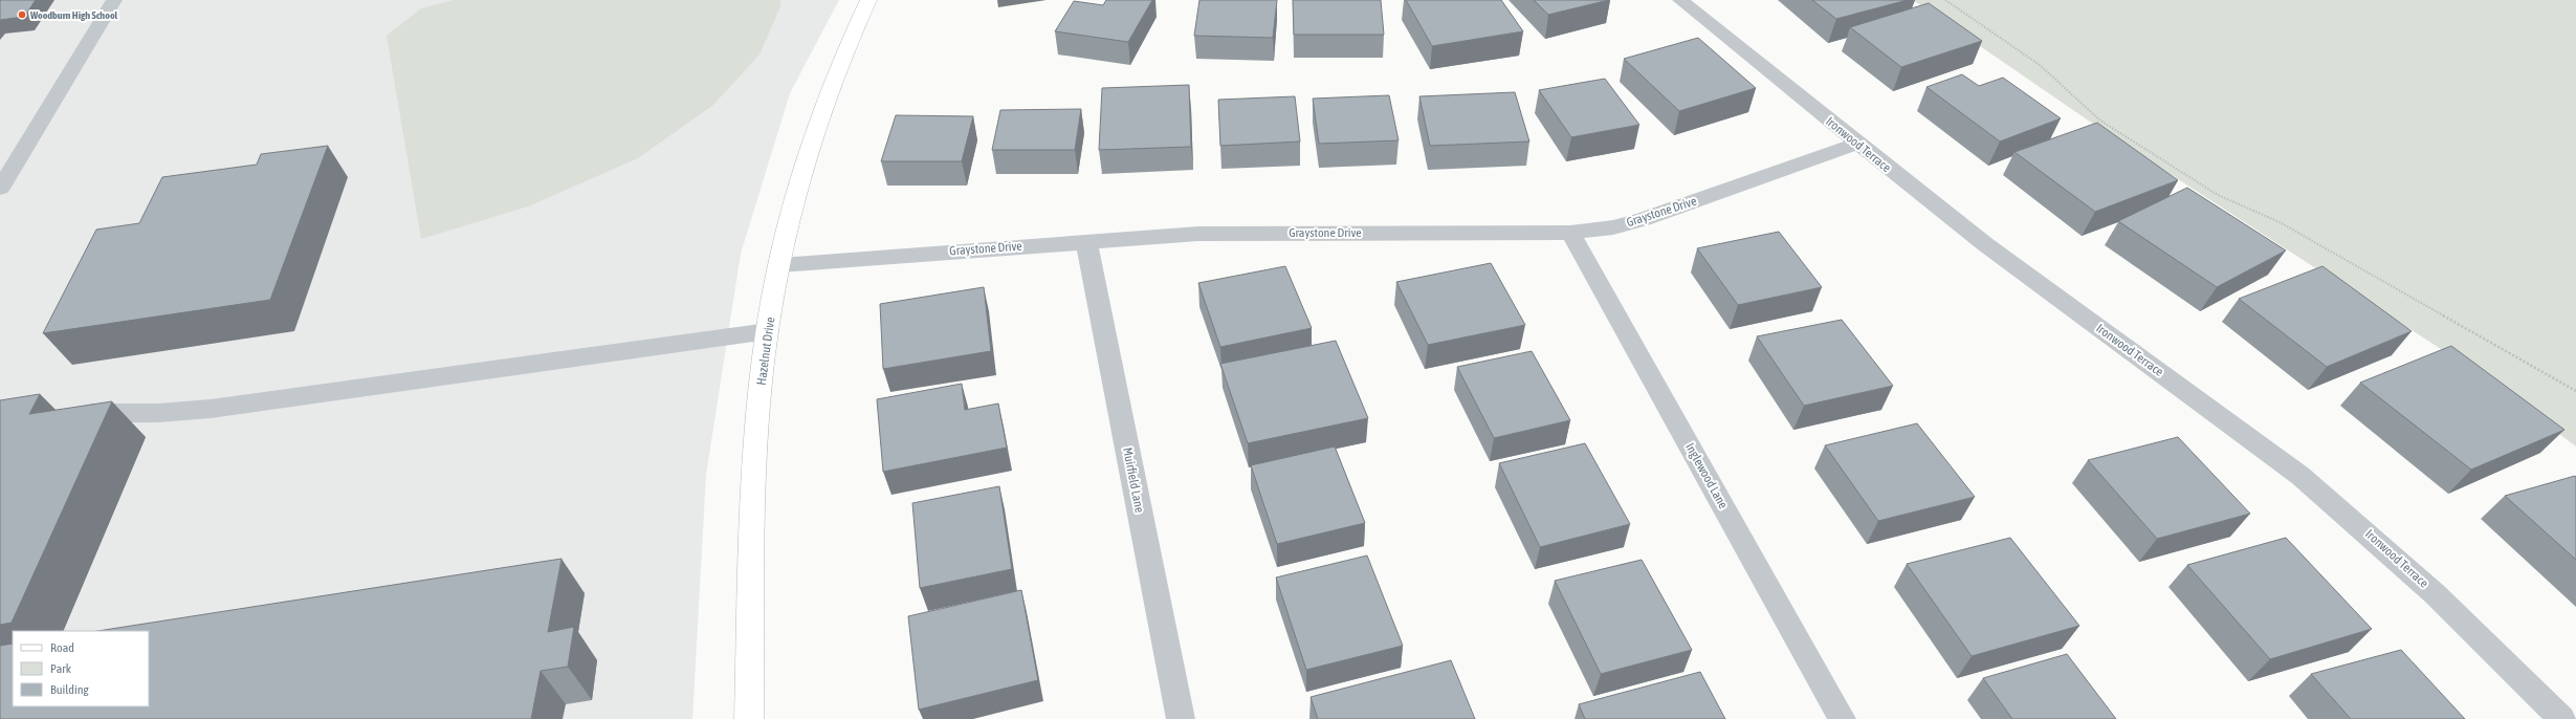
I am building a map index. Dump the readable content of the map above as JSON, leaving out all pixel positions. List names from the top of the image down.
{
  "streets": {
    "street": [
      "Ironwood Terrace",
      "Graystone Drive",
      "Hazelnut Drive",
      "Inglewood Lane",
      "Muirfield Lane"
    ]
  },
  "crossings": [
    ["Ironwood Terrace", "Graystone Drive"],
    ["Graystone Drive", "Hazelnut Drive"],
    ["Graystone Drive", "Inglewood Lane"],
    ["Graystone Drive", "Muirfield Lane"]
  ],
  "places": ["Woodburn High School"],
  "legend": ["Road", "Park", "Building"]
}
